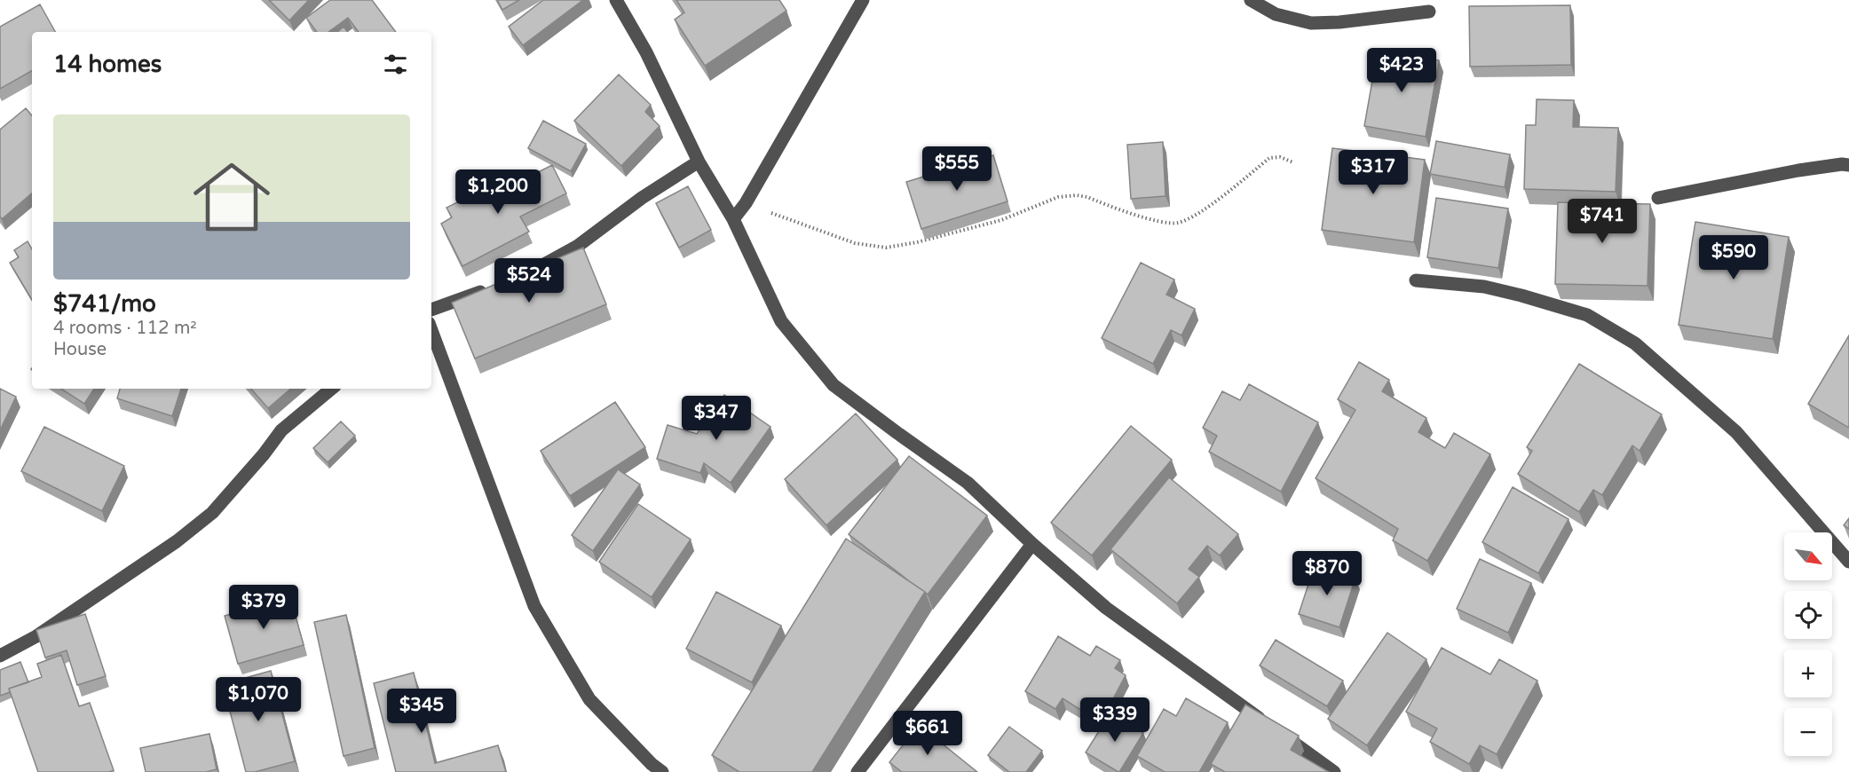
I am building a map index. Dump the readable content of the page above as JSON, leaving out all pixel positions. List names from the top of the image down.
{
  "north": "bottom right",
  "page": {
    "heading": "14 homes",
    "price": [
      "$423",
      "$555",
      "$317",
      "$1,200",
      "$741",
      "$590",
      "$524",
      "$347",
      "$870",
      "$379",
      "$1,070",
      "$345",
      "$339",
      "$661"
    ],
    "list": [
      {
        "name": "$741/mo",
        "note": "4 rooms · 112 m² · House"
      }
    ],
    "map_buttons": ["+", "−"]
  }
}
